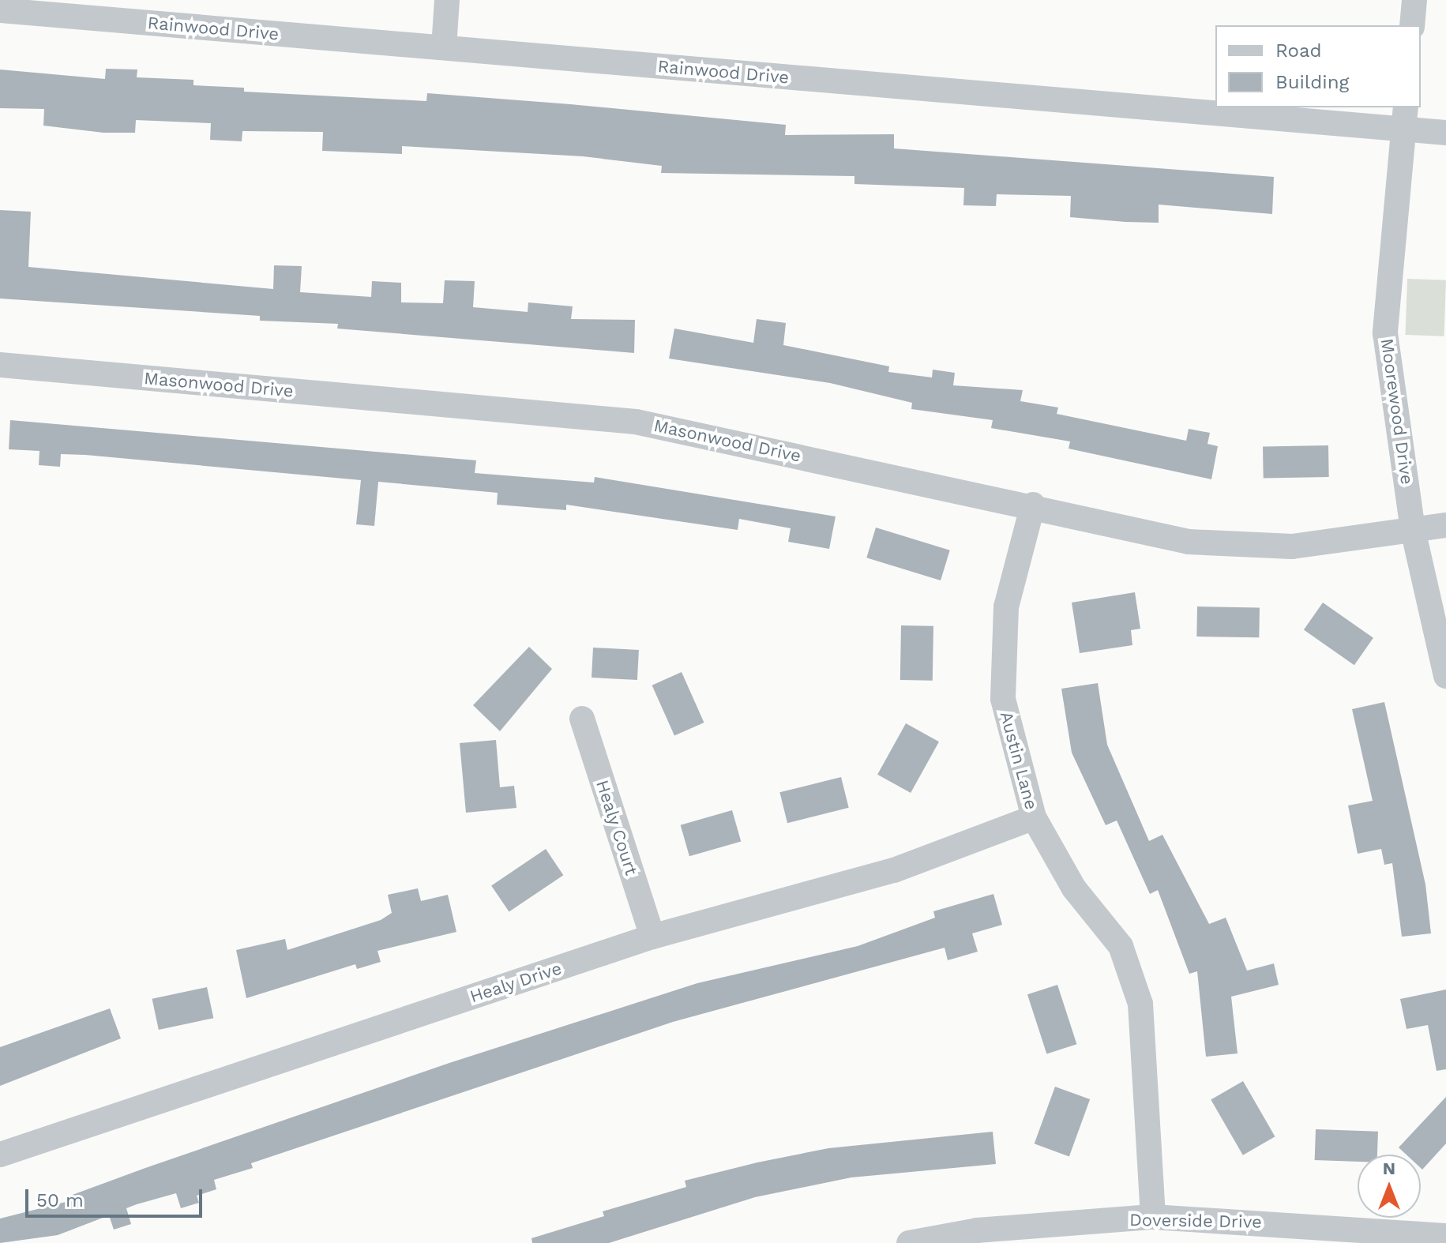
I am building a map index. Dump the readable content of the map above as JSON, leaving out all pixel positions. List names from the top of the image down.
{
  "streets": {
    "street": [
      "Rainwood Drive",
      "Masonwood Drive",
      "Moorewood Drive",
      "Austin Lane",
      "Healy Court",
      "Healy Drive",
      "Doverside Drive"
    ]
  },
  "crossings": [
    ["Rainwood Drive", "Moorewood Drive"],
    ["Masonwood Drive", "Moorewood Drive"],
    ["Masonwood Drive", "Austin Lane"],
    ["Austin Lane", "Healy Drive"],
    ["Austin Lane", "Doverside Drive"],
    ["Healy Court", "Healy Drive"]
  ],
  "legend": ["Road", "Building"],
  "scale_bar": "50 m",
  "north": "top"
}
